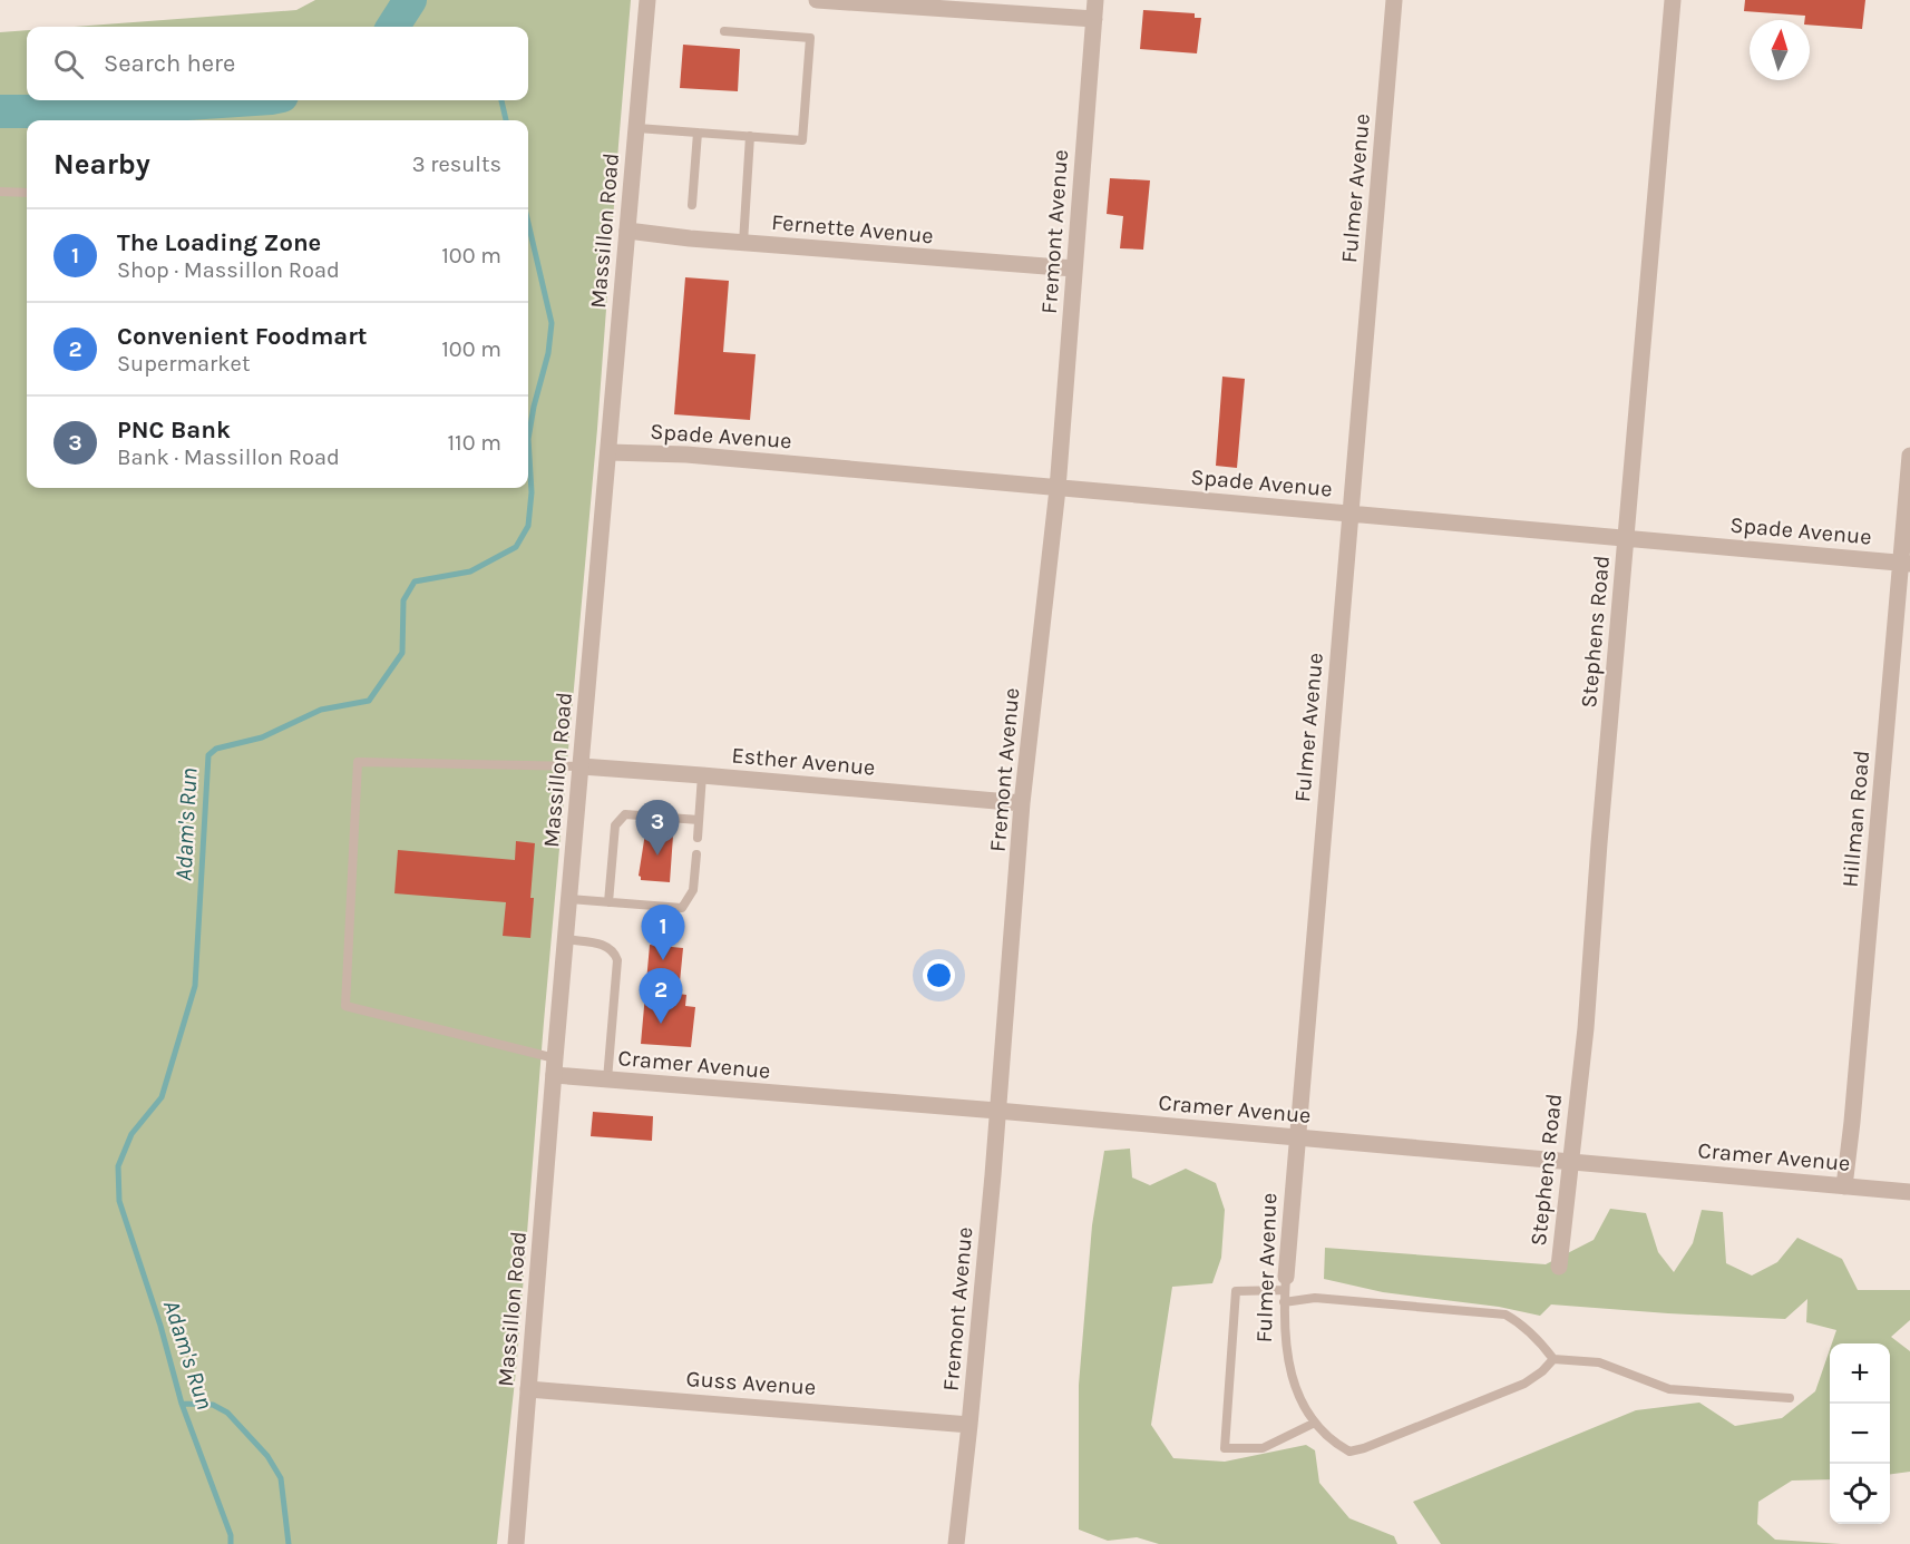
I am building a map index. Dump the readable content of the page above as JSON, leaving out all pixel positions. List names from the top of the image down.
{
  "streets": {
    "street": [
      "Fulmer Avenue",
      "Fernette Avenue",
      "Massillon Road",
      "Fremont Avenue",
      "Spade Avenue",
      "Stephens Road",
      "Esther Avenue",
      "Hillman Road",
      "Cramer Avenue",
      "Guss Avenue"
    ]
  },
  "crossings": [
    ["Fulmer Avenue", "Spade Avenue"],
    ["Fulmer Avenue", "Cramer Avenue"],
    ["Fernette Avenue", "Massillon Road"],
    ["Fernette Avenue", "Fremont Avenue"],
    ["Massillon Road", "Spade Avenue"],
    ["Massillon Road", "Esther Avenue"],
    ["Massillon Road", "Cramer Avenue"],
    ["Massillon Road", "Guss Avenue"],
    ["Fremont Avenue", "Spade Avenue"],
    ["Fremont Avenue", "Esther Avenue"],
    ["Fremont Avenue", "Cramer Avenue"],
    ["Fremont Avenue", "Guss Avenue"],
    ["Spade Avenue", "Stephens Road"],
    ["Spade Avenue", "Hillman Road"],
    ["Stephens Road", "Cramer Avenue"],
    ["Hillman Road", "Cramer Avenue"]
  ],
  "water": ["Adam's Run"],
  "north": "top",
  "page": {
    "search": "Search here",
    "heading": ["Nearby", "3 results"],
    "list": [
      {
        "mark": "1",
        "name": "The Loading Zone",
        "note": "Shop · Massillon Road",
        "value": "100 m"
      },
      {
        "mark": "2",
        "name": "Convenient Foodmart",
        "note": "Supermarket",
        "value": "100 m"
      },
      {
        "mark": "3",
        "name": "PNC Bank",
        "note": "Bank · Massillon Road",
        "value": "110 m"
      }
    ],
    "pins": ["3", "1", "2"],
    "map_buttons": ["+", "−"]
  }
}
